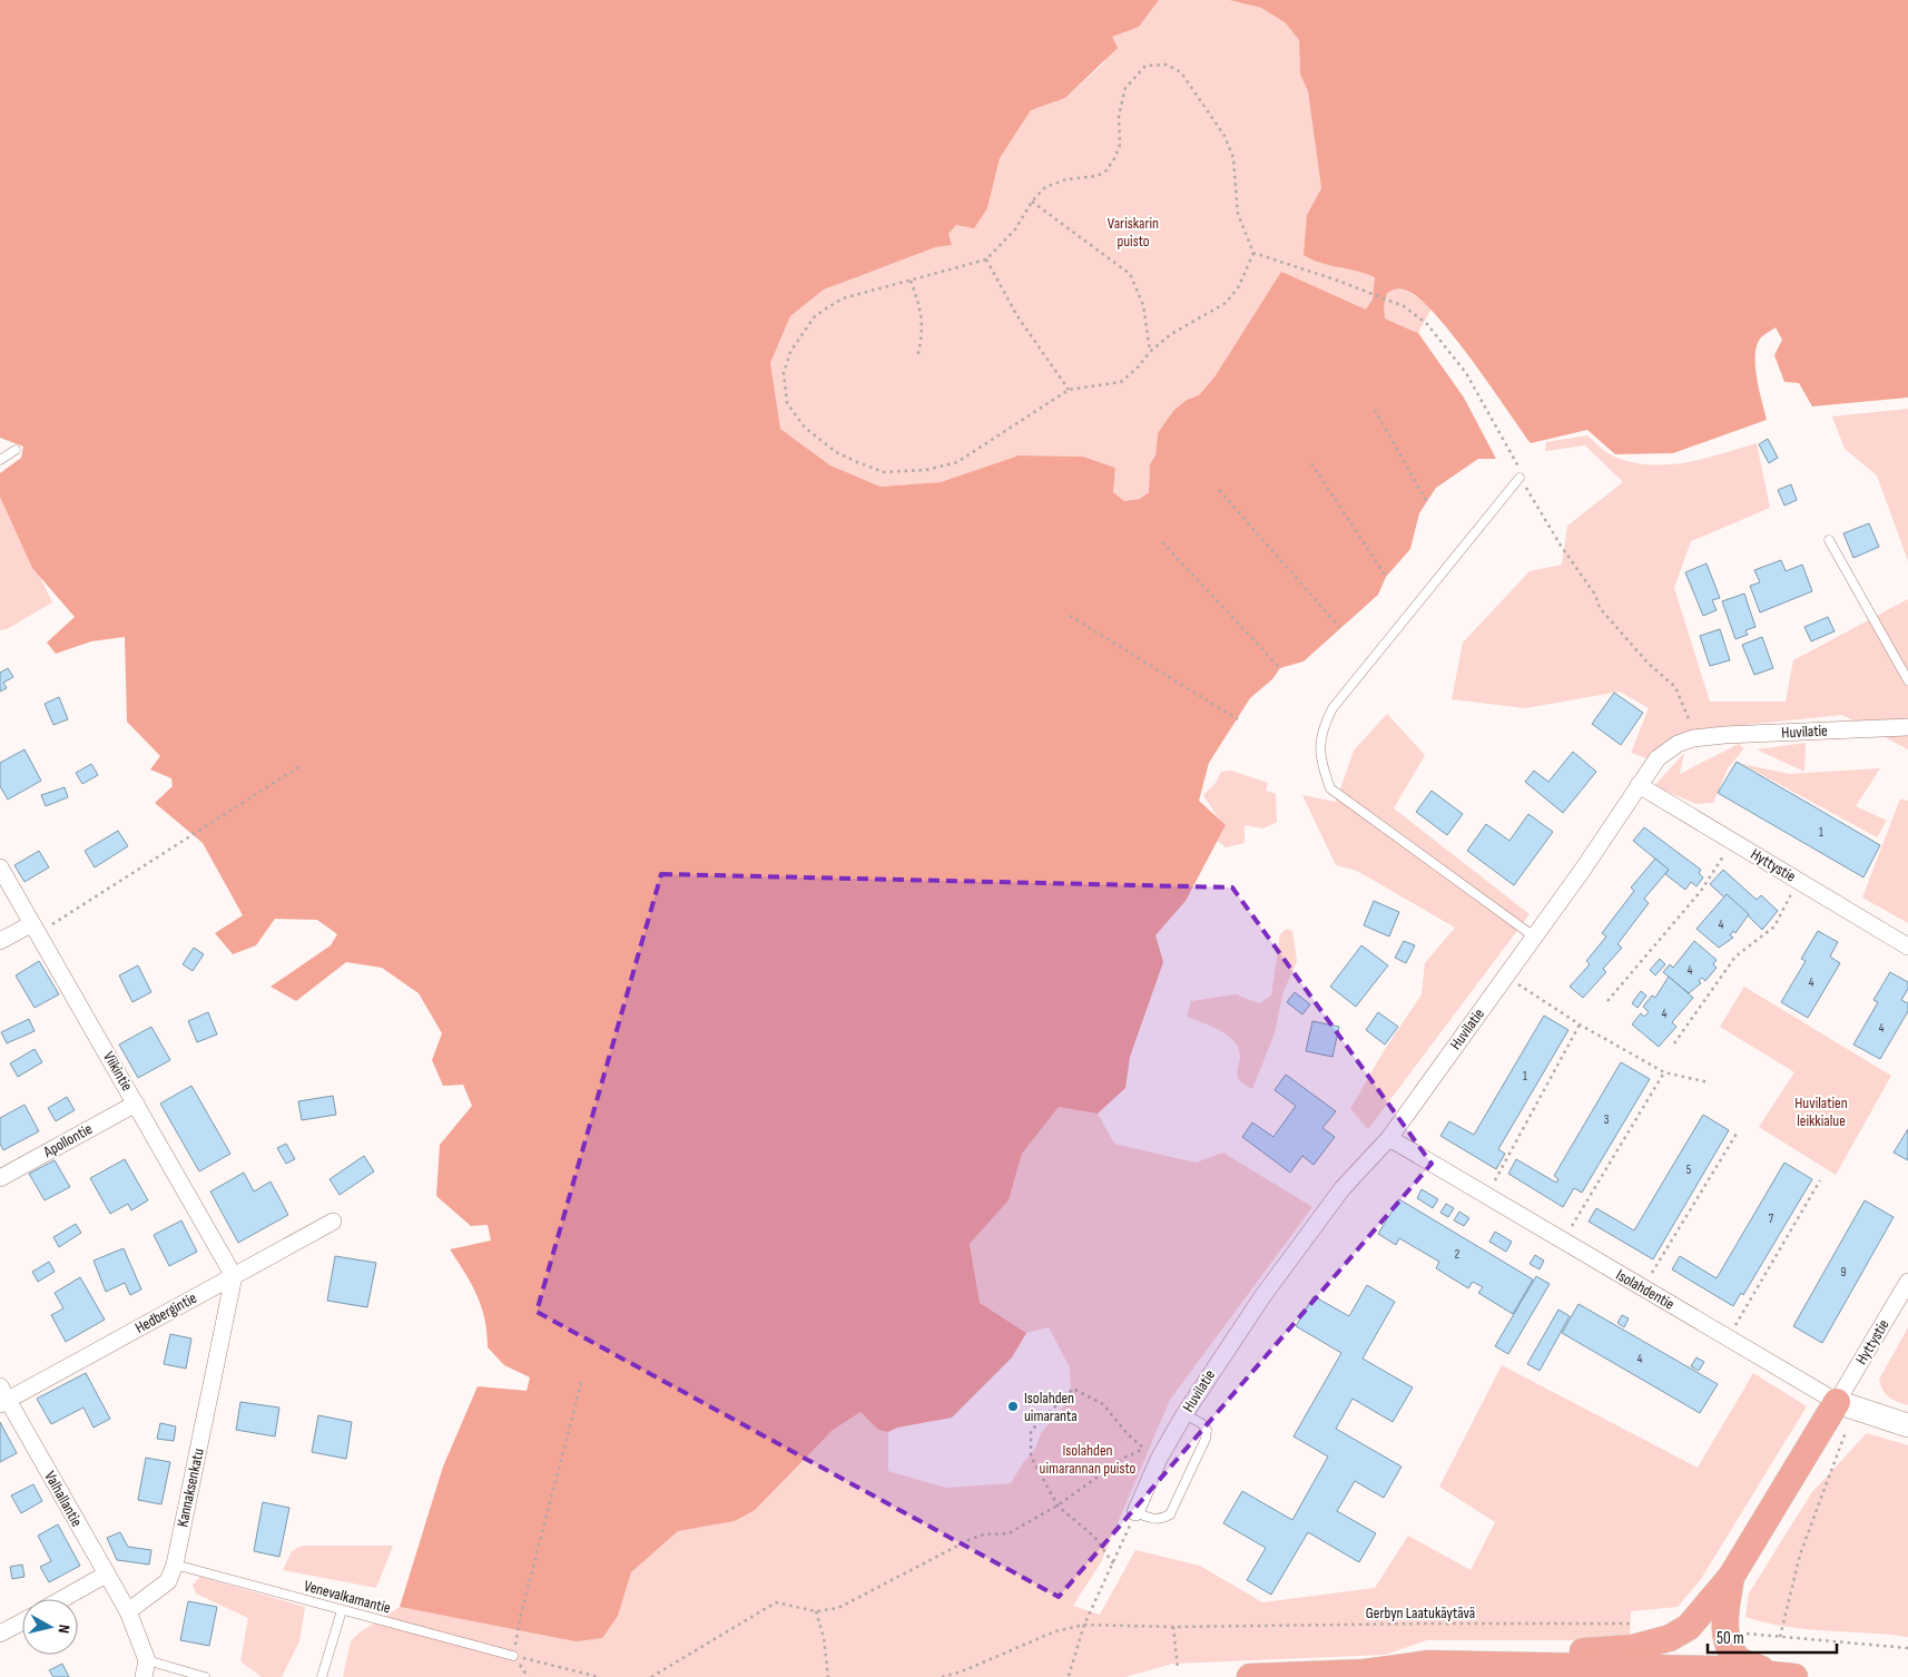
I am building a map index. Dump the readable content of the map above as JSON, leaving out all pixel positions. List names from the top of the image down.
{
  "streets": {
    "street": [
      "Huvilatie",
      "Hyttystie",
      "Viikintie",
      "Apollontie",
      "Isolahdentie",
      "Hedbergintie",
      "Kannaksenkatu",
      "Valhallantie"
    ],
    "lane": ["Venevalkamantie"],
    "path": ["Gerbyn Laatukäytävä"]
  },
  "crossings": [
    ["Huvilatie", "Hyttystie"],
    ["Huvilatie", "Isolahdentie"],
    ["Hyttystie", "Isolahdentie"],
    ["Viikintie", "Apollontie"],
    ["Viikintie", "Hedbergintie"],
    ["Viikintie", "Kannaksenkatu"],
    ["Hedbergintie", "Kannaksenkatu"],
    ["Hedbergintie", "Valhallantie"],
    ["Kannaksenkatu", "Valhallantie"],
    ["Kannaksenkatu", "Venevalkamantie"]
  ],
  "parks": ["Variskarin puisto", "Huvilatien leikkialue", "Isolahden uimarannan puisto"],
  "places": ["Isolahden uimaranta"],
  "house_numbers": [
    "1",
    "4",
    "4",
    "4",
    "4",
    "4",
    "1",
    "3",
    "5",
    "7",
    "2",
    "9",
    "4"
  ],
  "scale_bar": "50 m",
  "north": "right"
}
